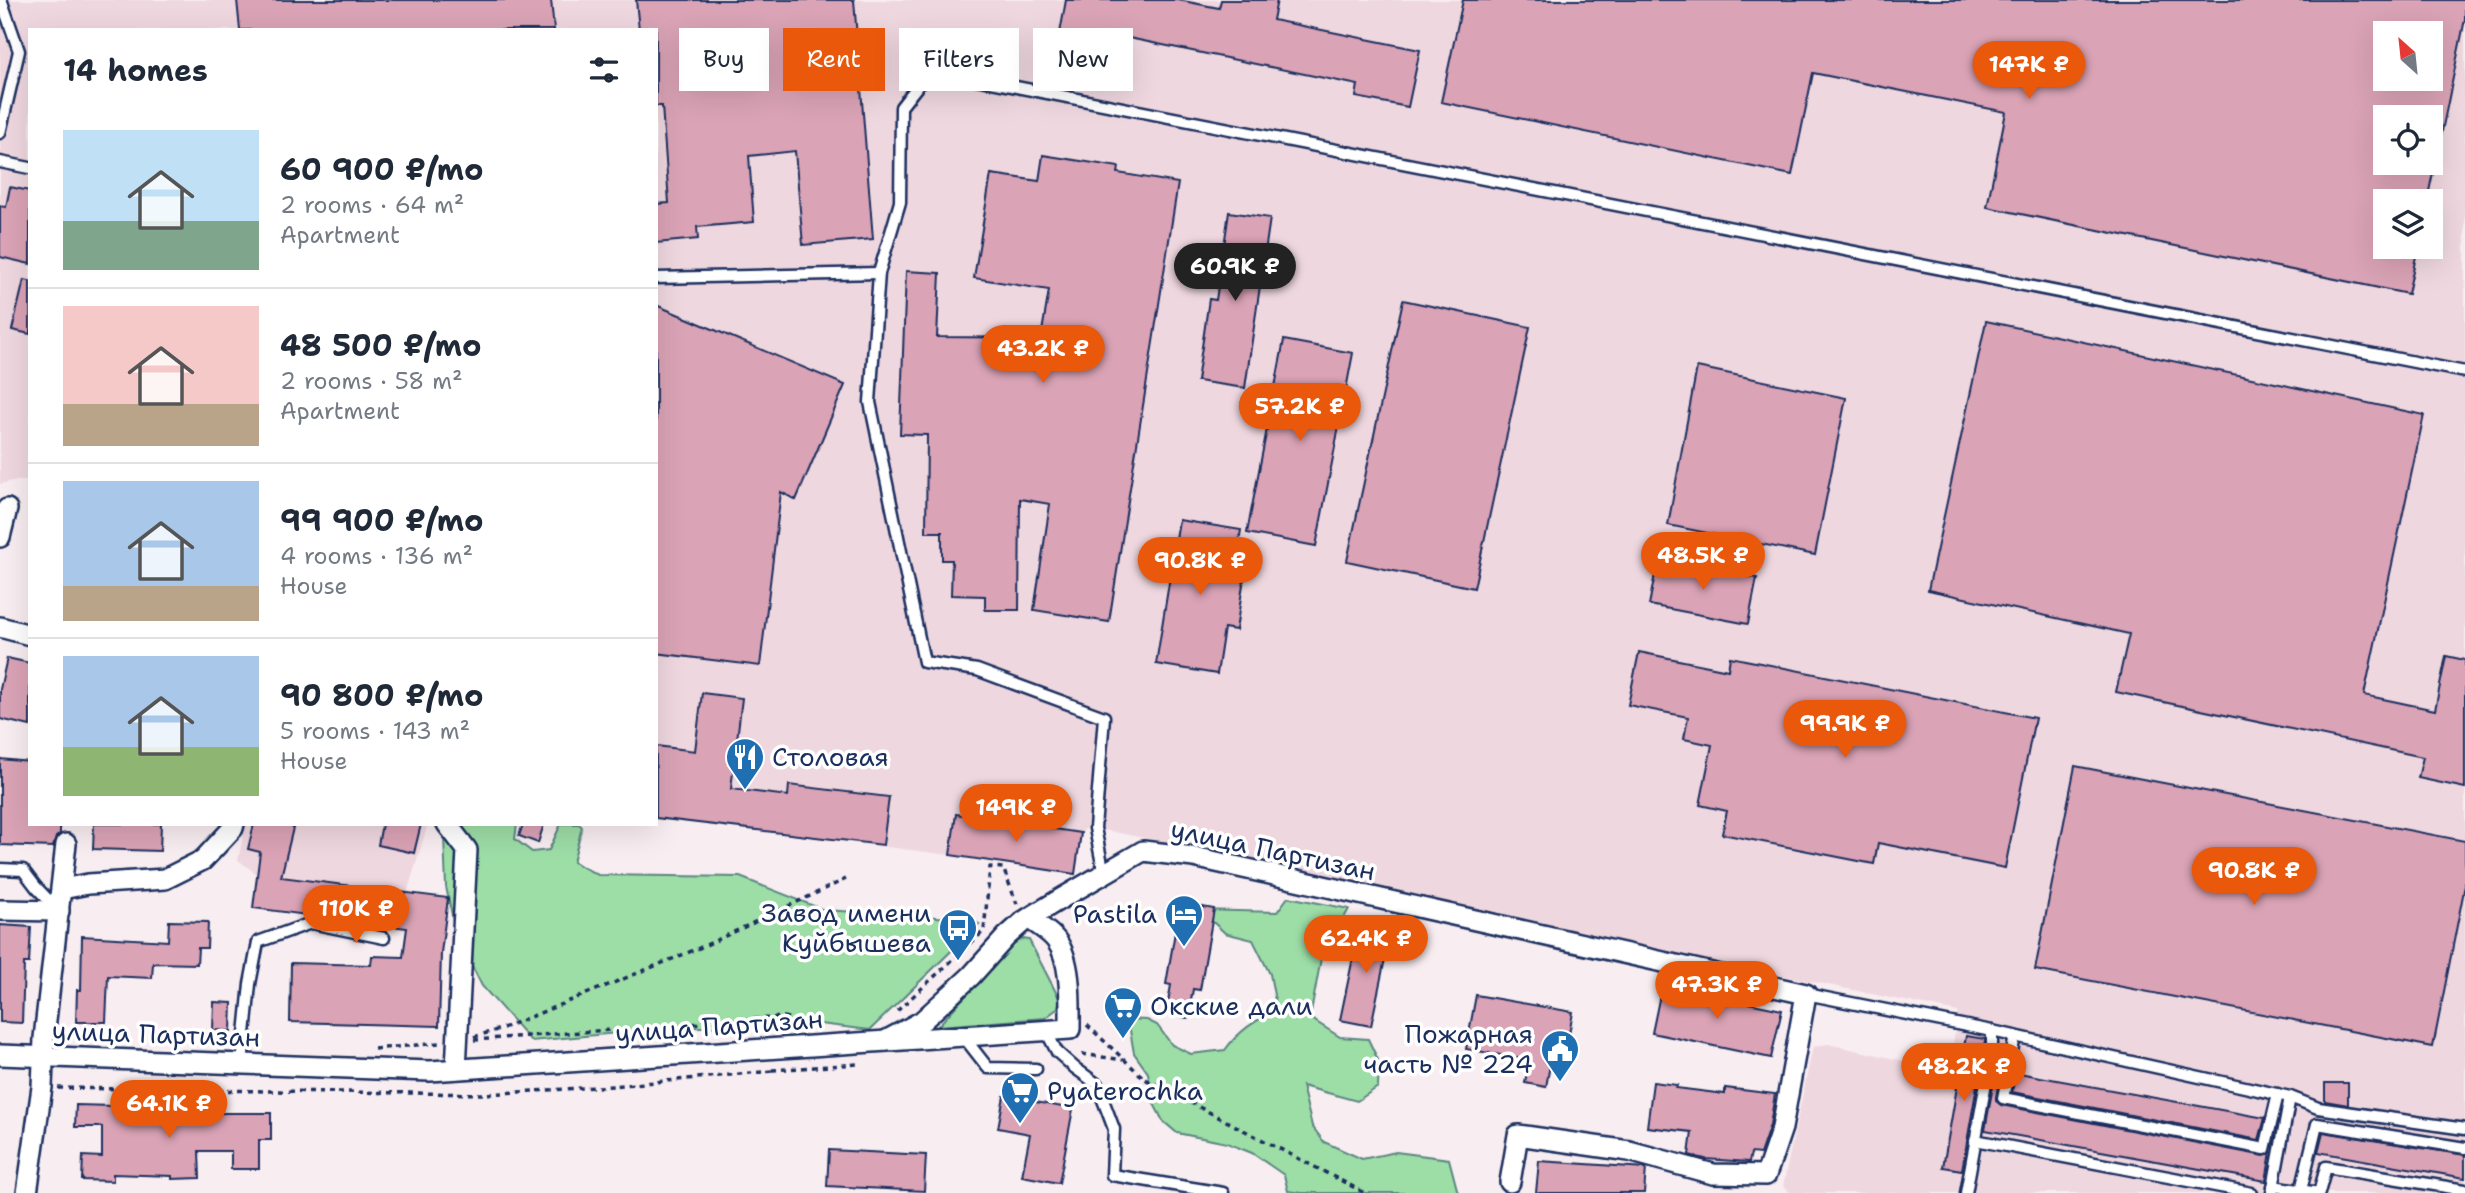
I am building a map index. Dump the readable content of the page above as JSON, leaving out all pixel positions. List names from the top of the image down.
{
  "streets": {
    "street": ["улица Партизан"]
  },
  "places": {
    "restaurant": ["Столовая"],
    "hotel": ["Pastila"],
    "bus stop": ["Завод имени Куйбышева"],
    "supermarket": ["Окские дали", "Pyaterochka"],
    "public building": ["Пожарная часть № 224"]
  },
  "north": "top left",
  "page": {
    "chip": [
      "Buy",
      "Rent",
      "Filters",
      "New"
    ],
    "heading": "14 homes",
    "price": [
      "147K ₽",
      "60.9K ₽",
      "43.2K ₽",
      "57.2K ₽",
      "48.5K ₽",
      "90.8K ₽",
      "99.9K ₽",
      "149K ₽",
      "90.8K ₽",
      "110K ₽",
      "62.4K ₽",
      "47.3K ₽",
      "48.2K ₽",
      "64.1K ₽"
    ],
    "list": [
      {
        "name": "60 900 ₽/mo",
        "note": "2 rooms · 64 m² · Apartment"
      },
      {
        "name": "48 500 ₽/mo",
        "note": "2 rooms · 58 m² · Apartment"
      },
      {
        "name": "99 900 ₽/mo",
        "note": "4 rooms · 136 m² · House"
      },
      {
        "name": "90 800 ₽/mo",
        "note": "5 rooms · 143 m² · House"
      }
    ]
  }
}
